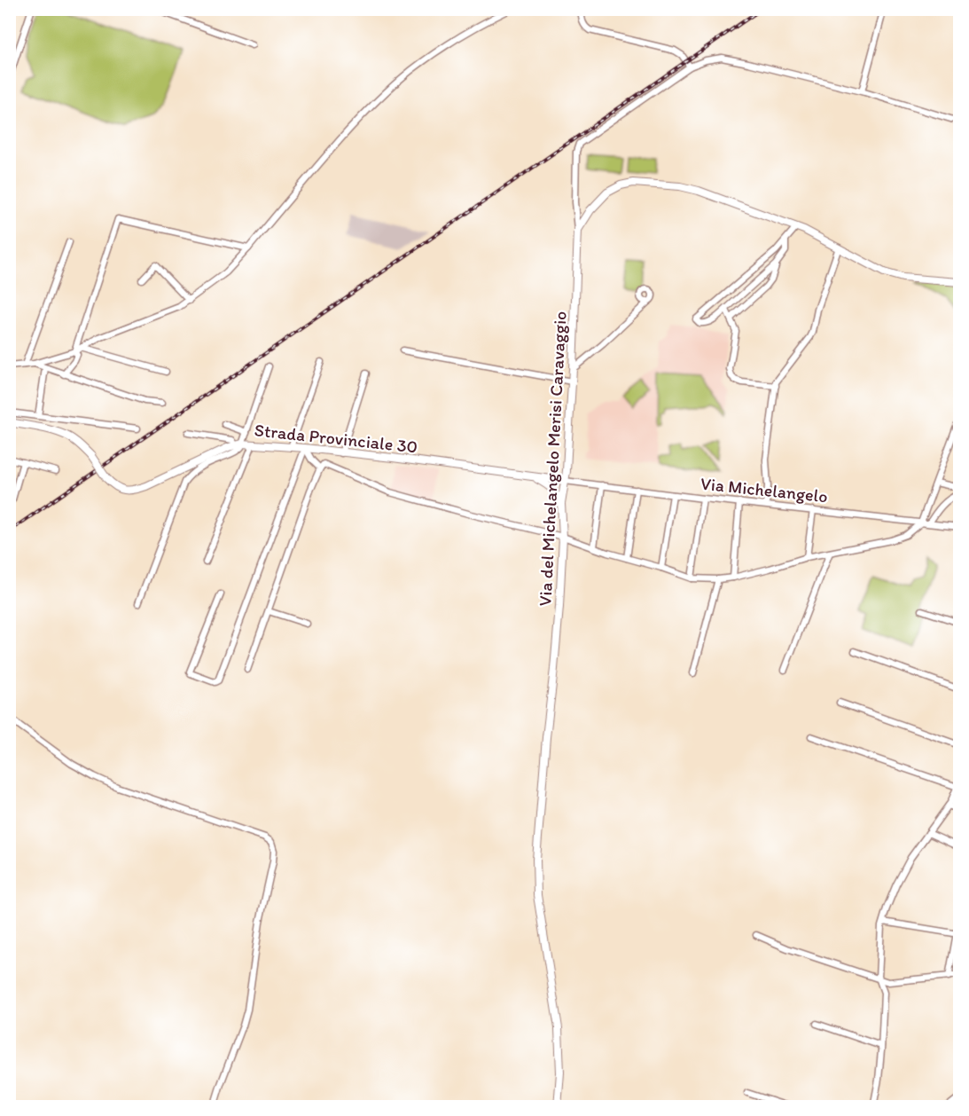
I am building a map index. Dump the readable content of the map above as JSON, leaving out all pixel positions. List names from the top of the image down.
{
  "streets": {
    "street": ["Strada Provinciale 30", "Via del Michelangelo Merisi Caravaggio", "Via Michelangelo"]
  },
  "crossings": [
    ["Strada Provinciale 30", "Via del Michelangelo Merisi Caravaggio"],
    ["Strada Provinciale 30", "Via Michelangelo"],
    ["Via del Michelangelo Merisi Caravaggio", "Via Michelangelo"]
  ]
}
